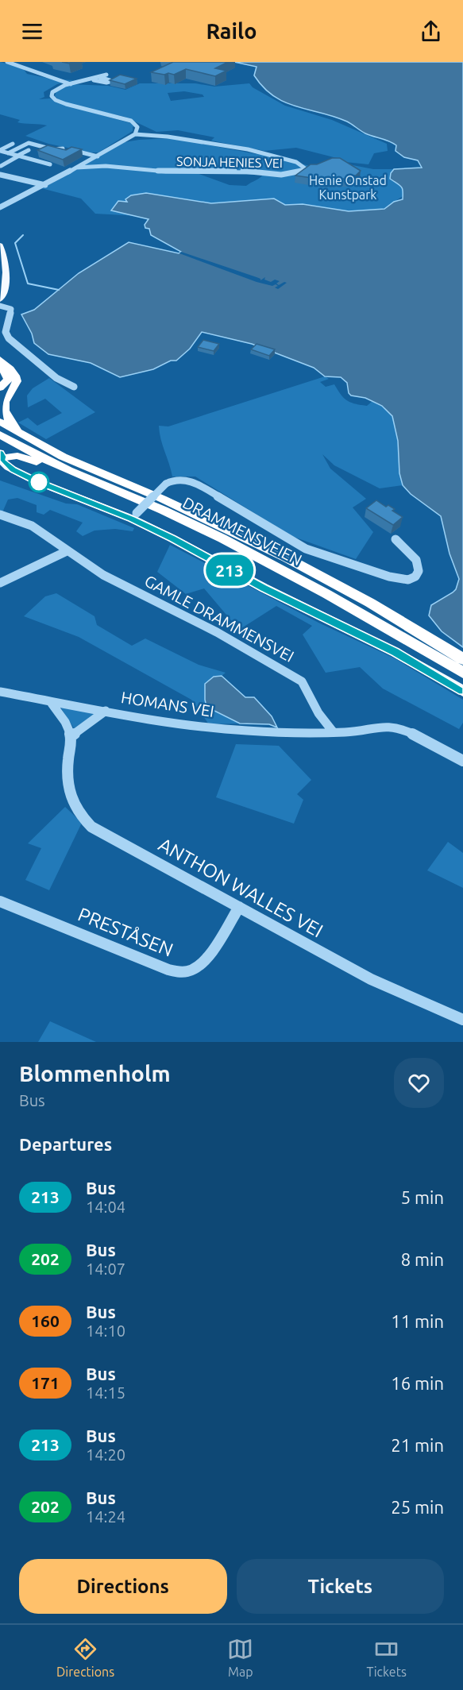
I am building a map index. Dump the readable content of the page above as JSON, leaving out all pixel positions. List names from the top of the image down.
{
  "streets": {
    "highway": ["DRAMMENSVEIEN"],
    "street": [
      "SONJA HENIES VEI",
      "GAMLE DRAMMENSVEI",
      "HOMANS VEI",
      "ANTHON WALLES VEI",
      "PRESTÅSEN"
    ]
  },
  "crossings": [
    ["GAMLE DRAMMENSVEI", "HOMANS VEI"],
    ["ANTHON WALLES VEI", "PRESTÅSEN"]
  ],
  "parks": ["Henie Onstad Kunstpark"],
  "lines": ["bus line 213"],
  "page": {
    "header": "Railo",
    "on_map": "213",
    "heading": [
      ["Blommenholm", "Bus"],
      "Departures"
    ],
    "list": [
      {
        "mark": "213",
        "name": "Bus",
        "note": "14:04",
        "value": "5 min"
      },
      {
        "mark": "202",
        "name": "Bus",
        "note": "14:07",
        "value": "8 min"
      },
      {
        "mark": "160",
        "name": "Bus",
        "note": "14:10",
        "value": "11 min"
      },
      {
        "mark": "171",
        "name": "Bus",
        "note": "14:15",
        "value": "16 min"
      },
      {
        "mark": "213",
        "name": "Bus",
        "note": "14:20",
        "value": "21 min"
      },
      {
        "mark": "202",
        "name": "Bus",
        "note": "14:24",
        "value": "25 min"
      }
    ],
    "buttons": ["Directions", "Tickets"],
    "tabs": ["Directions", "Map", "Tickets"]
  }
}
